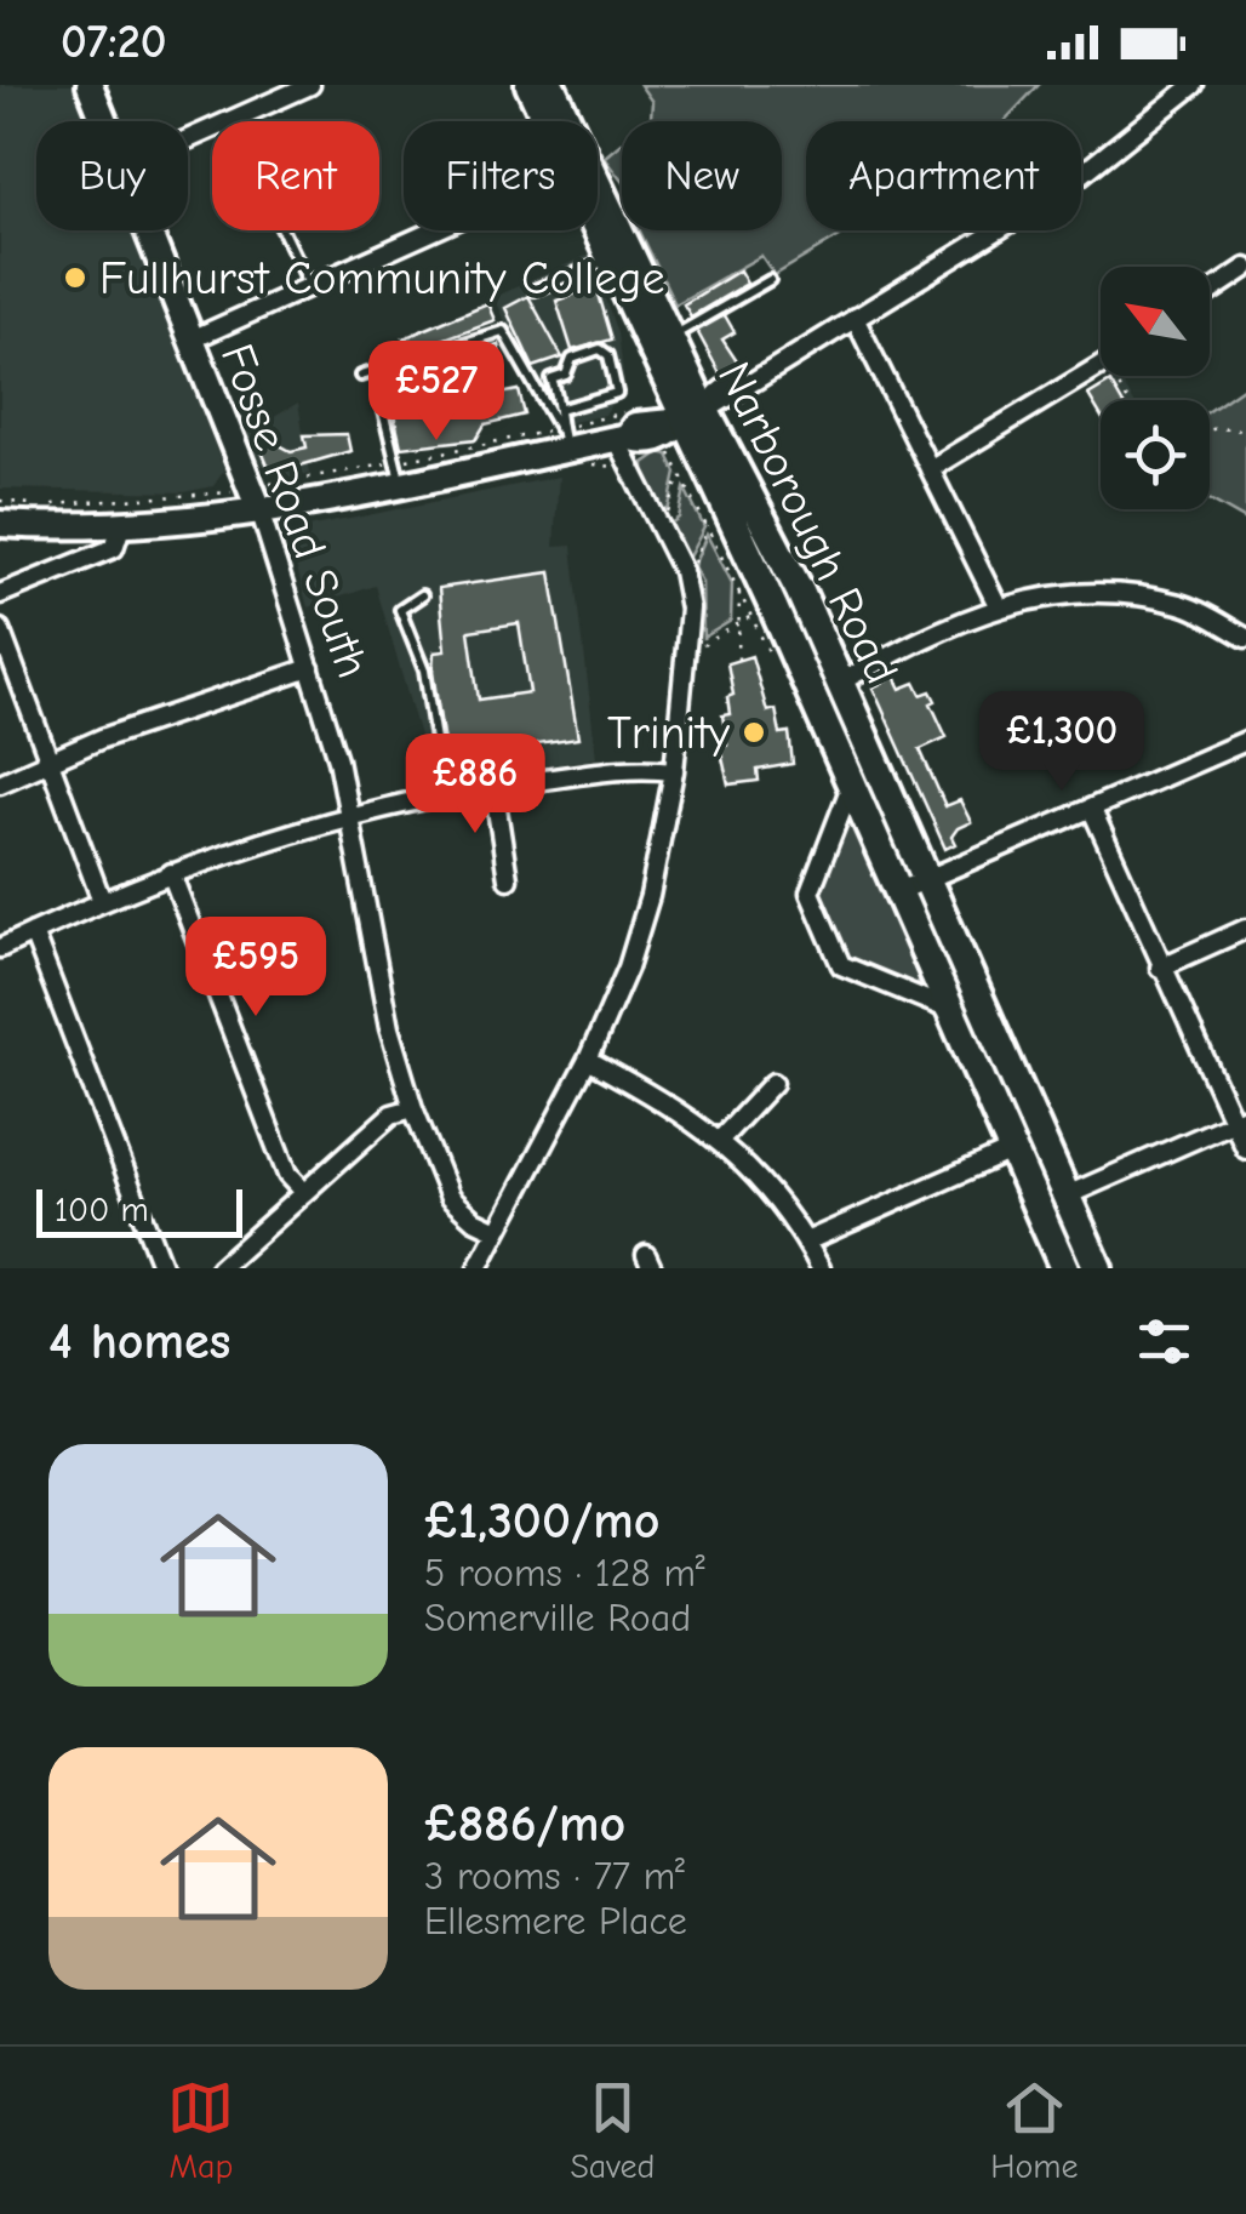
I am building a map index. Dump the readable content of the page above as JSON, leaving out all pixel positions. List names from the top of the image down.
{
  "streets": {
    "main road": ["Narborough Road"],
    "street": ["Fosse Road South"]
  },
  "places": ["Fullhurst Community College", "Trinity"],
  "scale_bar": "100 m",
  "north": "top left",
  "page": {
    "status": "07:20",
    "chip": [
      "Buy",
      "Rent",
      "Filters",
      "New",
      "Apartment"
    ],
    "price": [
      "£527",
      "£1,300",
      "£886",
      "£595"
    ],
    "scale": "100 m",
    "heading": "4 homes",
    "list": [
      {
        "name": "£1,300/mo",
        "note": "5 rooms · 128 m² · Somerville Road"
      },
      {
        "name": "£886/mo",
        "note": "3 rooms · 77 m² · Ellesmere Place"
      }
    ],
    "tabs": ["Map", "Saved", "Home"]
  }
}
